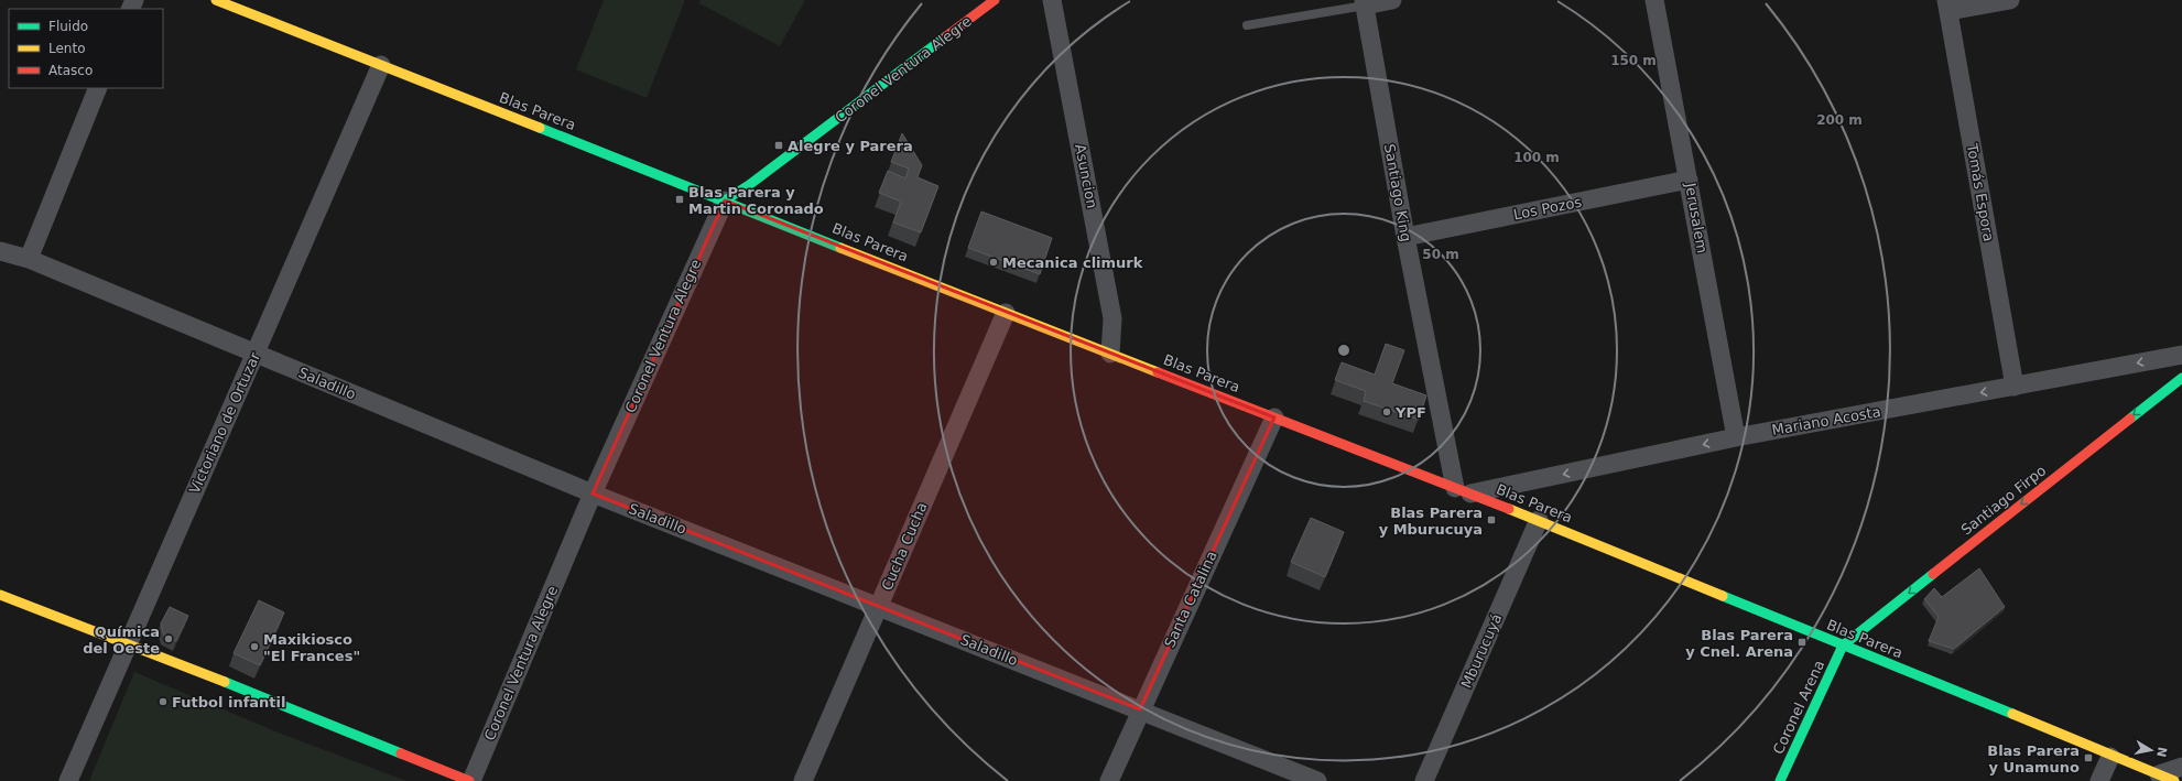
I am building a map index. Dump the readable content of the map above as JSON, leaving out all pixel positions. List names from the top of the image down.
{
  "streets": {
    "main road": [
      "Coronel Ventura Alegre",
      "Blas Parera",
      "Santiago Firpo",
      "Coronel Arena"
    ],
    "street": [
      "Asuncion",
      "Santiago King",
      "Tomás Espora",
      "Los Pozos",
      "Jerusalem",
      "Saladillo",
      "Mariano Acosta",
      "Victoriano de Ortuzar",
      "Cucha Cucha",
      "Santa Catalina",
      "Mburucuyá"
    ]
  },
  "crossings": [
    ["Coronel Ventura Alegre", "Blas Parera"],
    ["Coronel Ventura Alegre", "Saladillo"],
    ["Blas Parera", "Asuncion"],
    ["Blas Parera", "Santiago King"],
    ["Blas Parera", "Mariano Acosta"],
    ["Blas Parera", "Victoriano de Ortuzar"],
    ["Blas Parera", "Santiago Firpo"],
    ["Blas Parera", "Cucha Cucha"],
    ["Blas Parera", "Santa Catalina"],
    ["Blas Parera", "Mburucuyá"],
    ["Blas Parera", "Coronel Arena"],
    ["Santiago King", "Los Pozos"],
    ["Santiago King", "Mariano Acosta"],
    ["Tomás Espora", "Mariano Acosta"],
    ["Los Pozos", "Jerusalem"],
    ["Jerusalem", "Mariano Acosta"],
    ["Saladillo", "Victoriano de Ortuzar"],
    ["Saladillo", "Cucha Cucha"],
    ["Saladillo", "Santa Catalina"],
    ["Santiago Firpo", "Coronel Arena"]
  ],
  "one_way": ["Mariano Acosta", "Santiago Firpo"],
  "places": {
    "transit": [
      "Alegre y Parera",
      "Blas Parera y Martin Coronado",
      "Blas Parera y Mburucuya",
      "Blas Parera y Cnel. Arena",
      "Blas Parera y Unamuno"
    ],
    "other": [
      "Mecanica climurk",
      "YPF",
      "Química del Oeste",
      "Maxikiosco \"El Frances\"",
      "Futbol infantil"
    ]
  },
  "legend": ["Fluido", "Lento", "Atasco"],
  "north": "right",
  "rings": [
    "150 m",
    "200 m",
    "100 m",
    "50 m"
  ]
}
